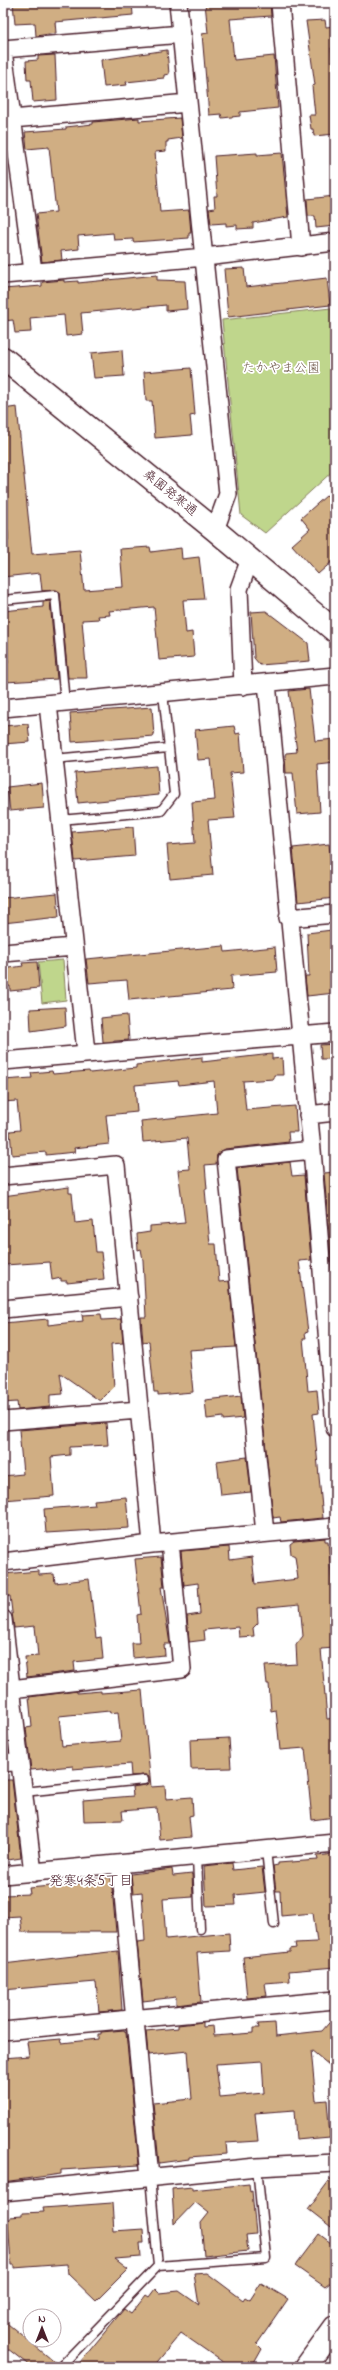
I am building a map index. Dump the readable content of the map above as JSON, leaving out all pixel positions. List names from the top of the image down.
{
  "streets": {
    "street": ["桑園発寒通"]
  },
  "districts": ["発寒4条5丁目"],
  "parks": ["たかやま公園"],
  "north": "top"
}
